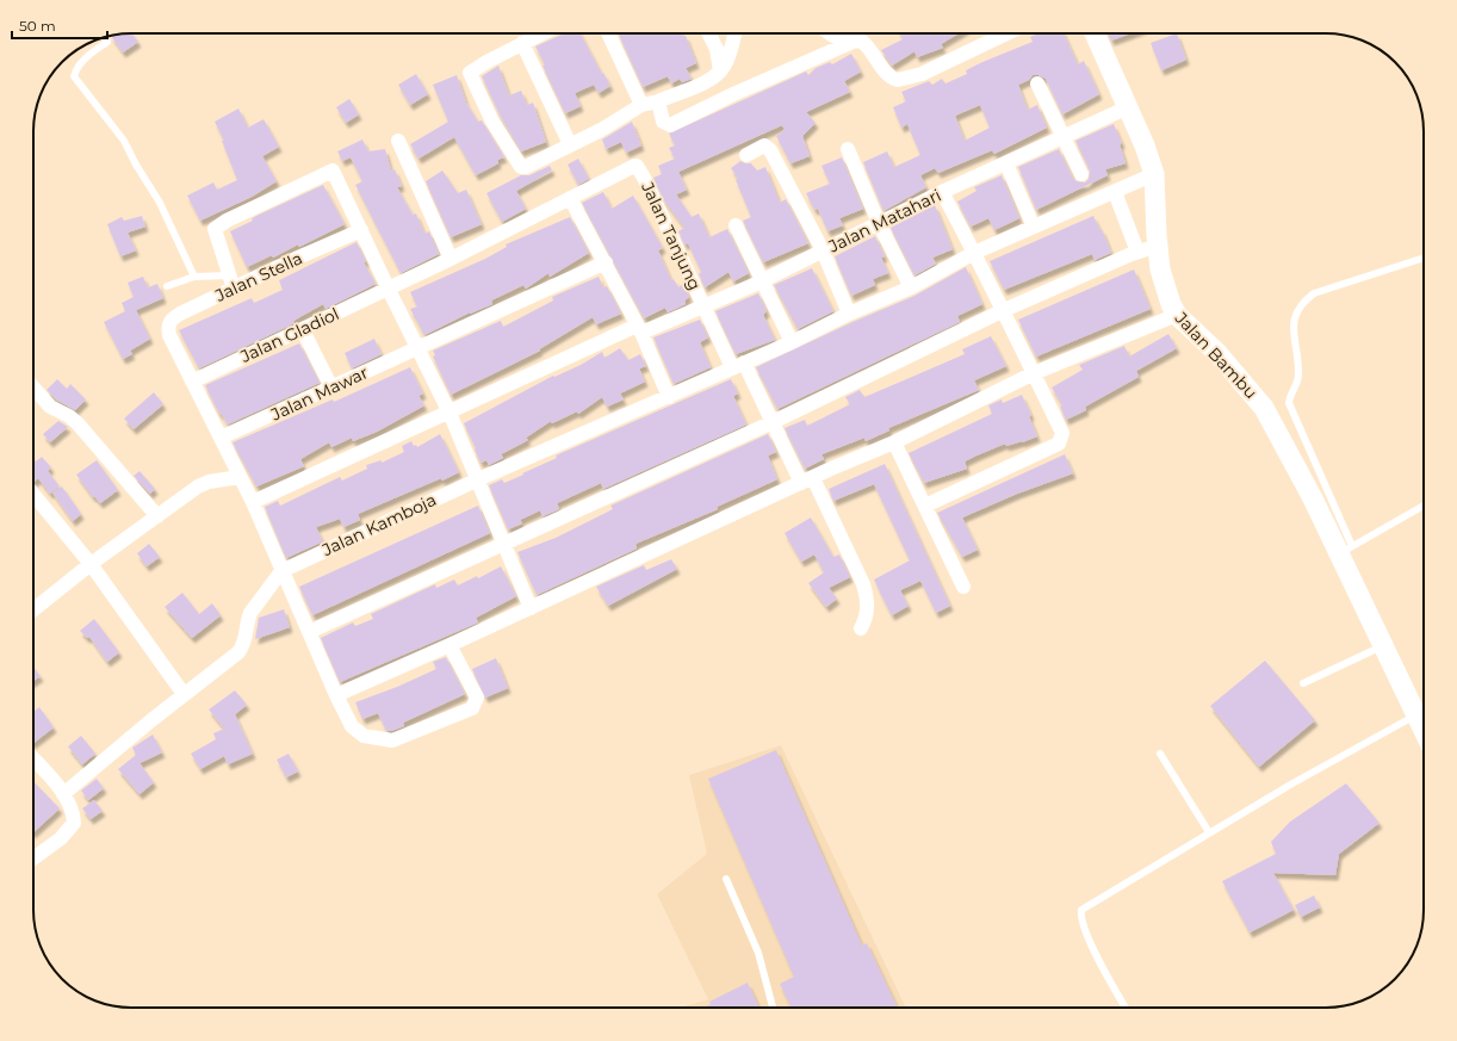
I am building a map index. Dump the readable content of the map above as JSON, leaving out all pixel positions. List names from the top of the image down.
{
  "streets": {
    "street": [
      "Jalan Matahari",
      "Jalan Tanjung",
      "Jalan Stella",
      "Jalan Gladiol",
      "Jalan Bambu",
      "Jalan Mawar",
      "Jalan Kamboja"
    ]
  },
  "crossings": [
    ["Jalan Matahari", "Jalan Tanjung"],
    ["Jalan Matahari", "Jalan Bambu"],
    ["Jalan Tanjung", "Jalan Gladiol"],
    ["Jalan Tanjung", "Jalan Kamboja"],
    ["Jalan Stella", "Jalan Gladiol"],
    ["Jalan Bambu", "Jalan Kamboja"]
  ],
  "scale_bar": "50 m"
}
